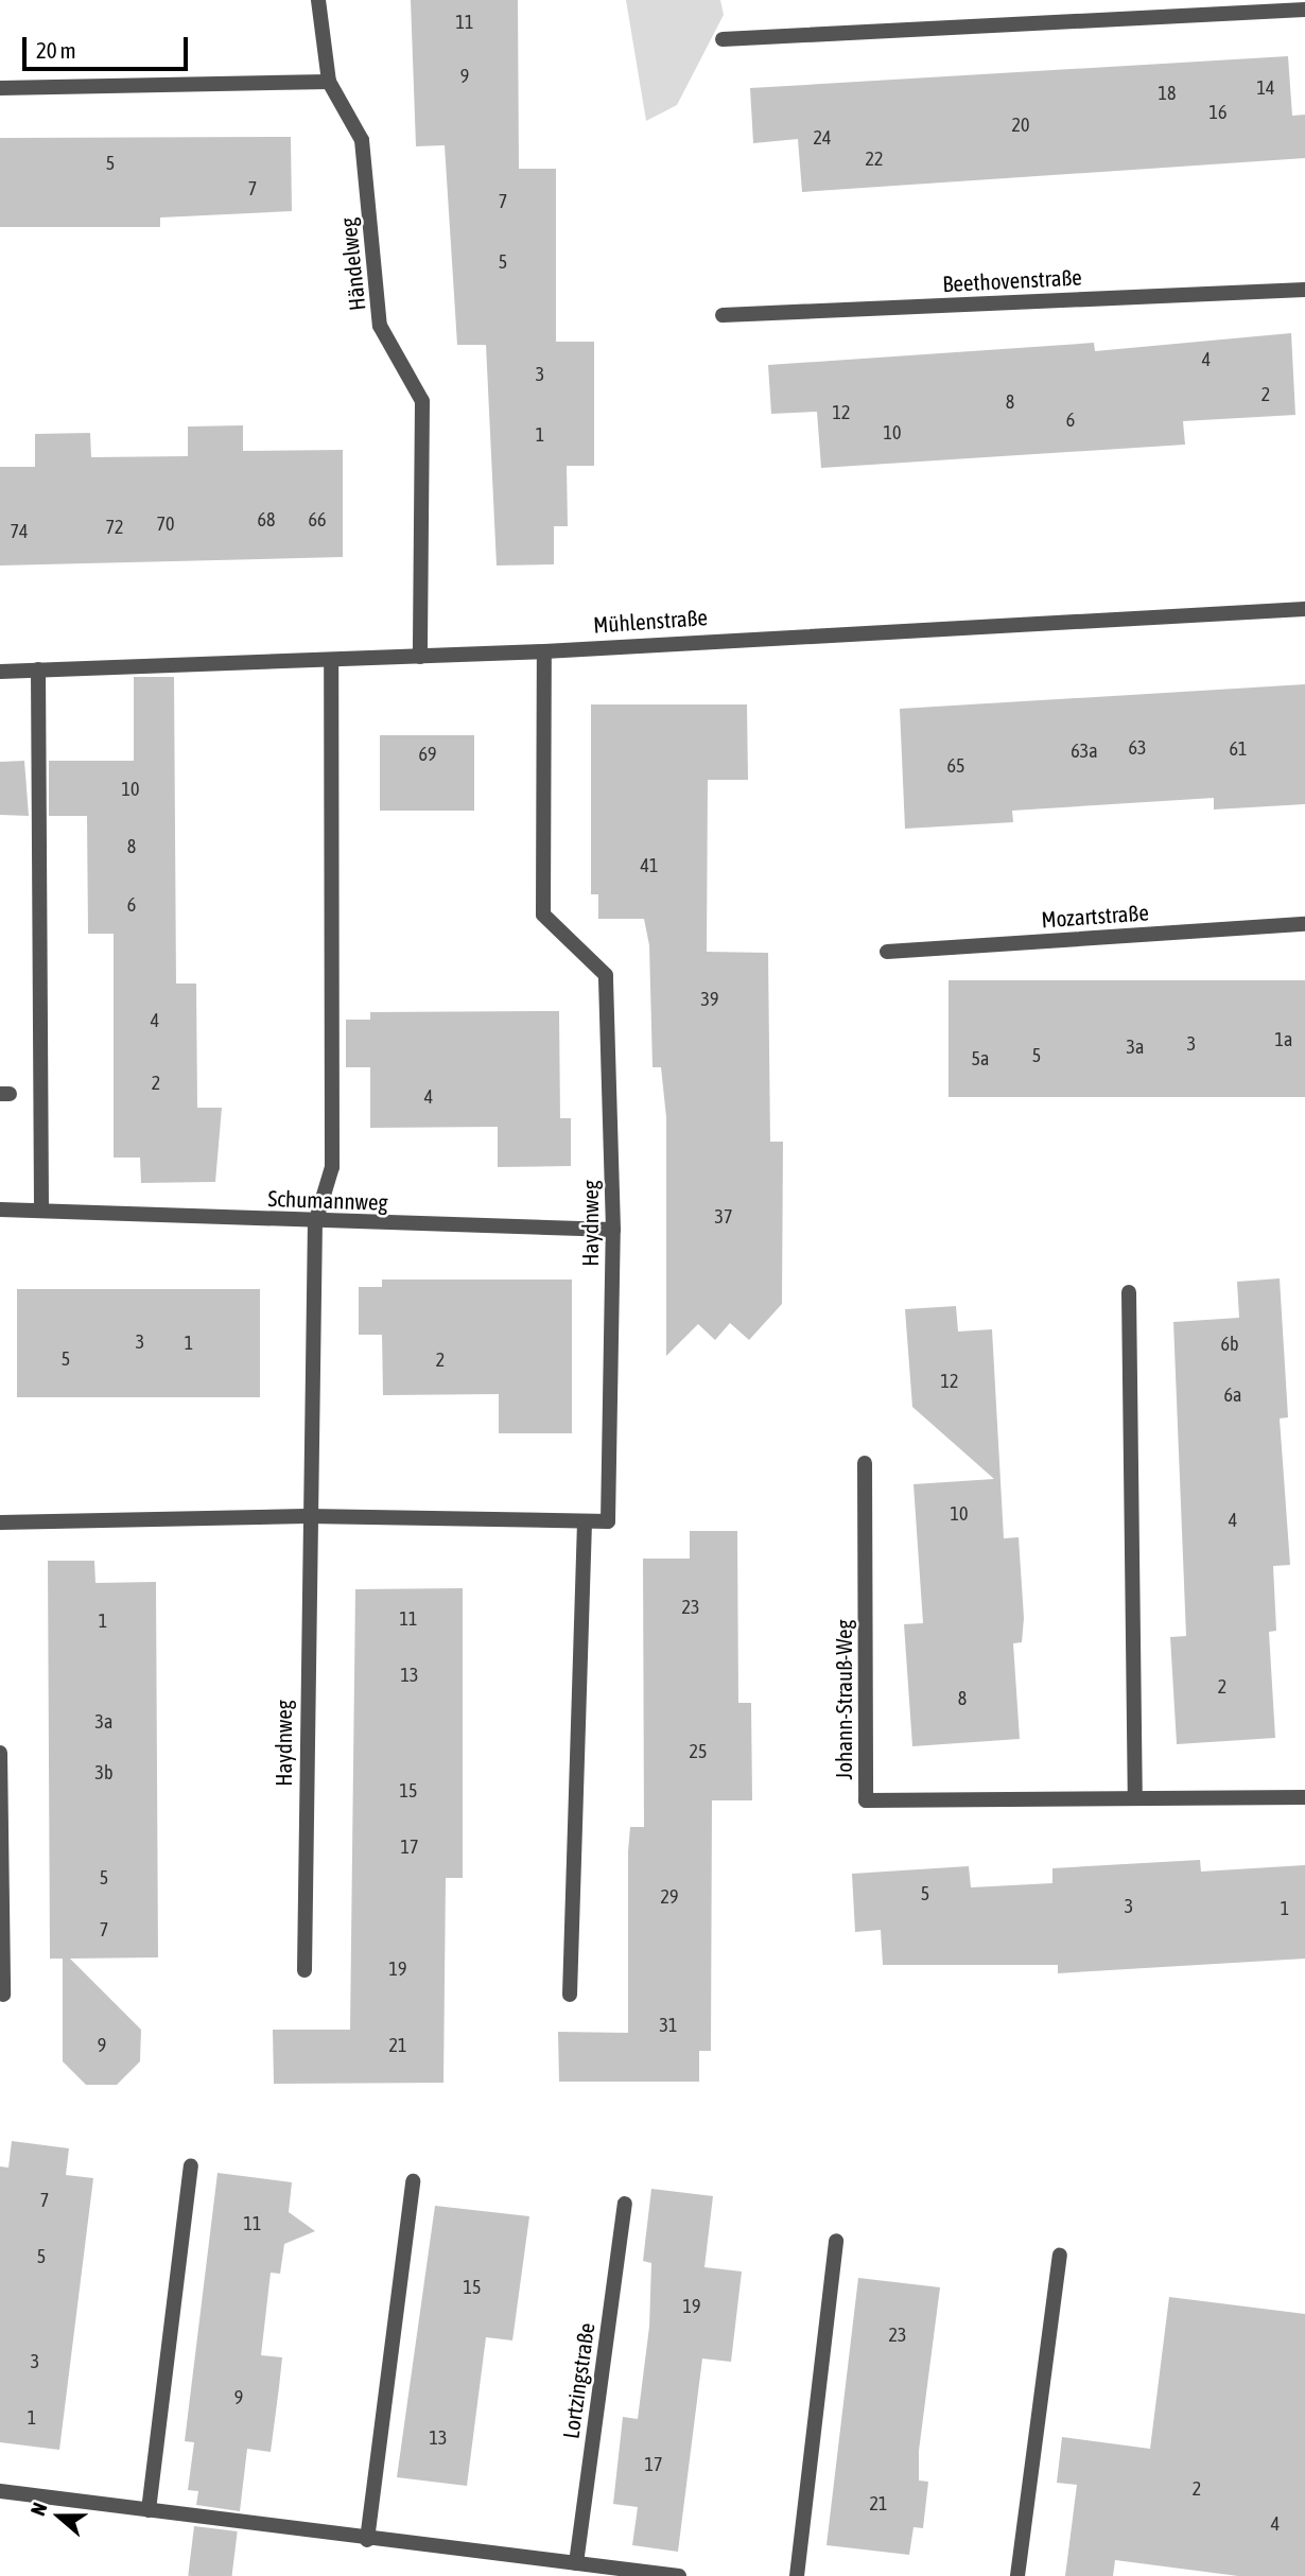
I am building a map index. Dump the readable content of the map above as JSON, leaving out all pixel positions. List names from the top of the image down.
{
  "streets": {
    "street": [
      "Händelweg",
      "Beethovenstraße",
      "Mühlenstraße",
      "Mozartstraße",
      "Schumannweg",
      "Haydnweg",
      "Johann-Strauß-Weg",
      "Lortzingstraße"
    ]
  },
  "crossings": [
    ["Händelweg", "Mühlenstraße"],
    ["Mühlenstraße", "Haydnweg"],
    ["Schumannweg", "Haydnweg"]
  ],
  "house_numbers": [
    "11",
    "9",
    "14",
    "18",
    "16",
    "20",
    "24",
    "22",
    "5",
    "7",
    "7",
    "5",
    "4",
    "3",
    "2",
    "8",
    "12",
    "6",
    "10",
    "1",
    "68",
    "66",
    "70",
    "72",
    "74",
    "63",
    "61",
    "63a",
    "69",
    "65",
    "10",
    "8",
    "41",
    "6",
    "39",
    "4",
    "1a",
    "3",
    "3a",
    "5",
    "5a",
    "2",
    "4",
    "37",
    "3",
    "1",
    "6b",
    "5",
    "2",
    "12",
    "6a",
    "10",
    "4",
    "23",
    "11",
    "1",
    "13",
    "2",
    "8",
    "3a",
    "25",
    "3b",
    "15",
    "17",
    "5",
    "5",
    "29",
    "3",
    "1",
    "7",
    "19",
    "31",
    "9",
    "21",
    "7",
    "11",
    "5",
    "15",
    "19",
    "23",
    "3",
    "9",
    "1",
    "13",
    "17",
    "2",
    "21",
    "4"
  ],
  "scale_bar": "20 m",
  "north": "left"
}
